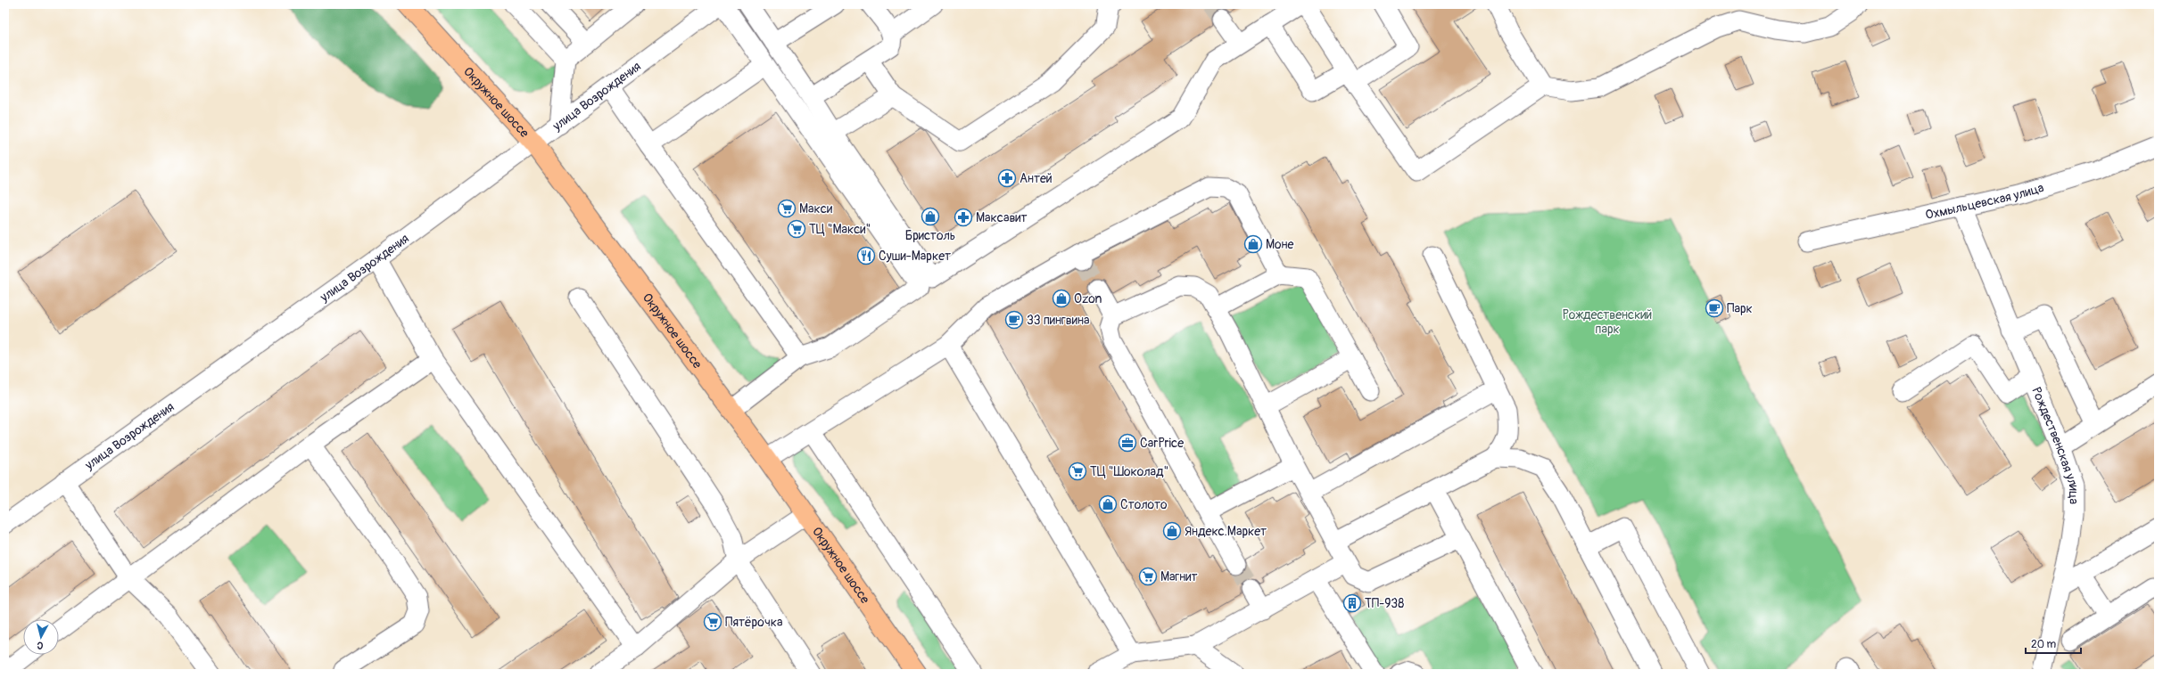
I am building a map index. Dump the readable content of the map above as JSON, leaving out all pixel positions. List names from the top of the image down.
{
  "streets": {
    "main road": ["Окружное шоссе"],
    "street": ["улица Возрождения", "Охмыльцевская улица", "Рождественская улица"]
  },
  "crossings": [
    ["улица Возрождения", "Окружное шоссе"],
    ["Охмыльцевская улица", "Рождественская улица"]
  ],
  "parks": ["Рождественский парк"],
  "places": {
    "pharmacy": ["Антей", "Максавит"],
    "supermarket": [
      "Макси",
      "ТЦ \"Макси\"",
      "ТЦ \"Шоколад\"",
      "Магнит",
      "Пятёрочка"
    ],
    "shop": [
      "Бристоль",
      "Моне",
      "Ozon",
      "Столото",
      "Яндекс.Маркет"
    ],
    "restaurant": ["Суши-Маркет"],
    "cafe": ["Парк", "33 пингвина"],
    "office": ["CarPrice"],
    "building": ["ТП-938"]
  },
  "scale_bar": "20 m",
  "north": "bottom"
}
